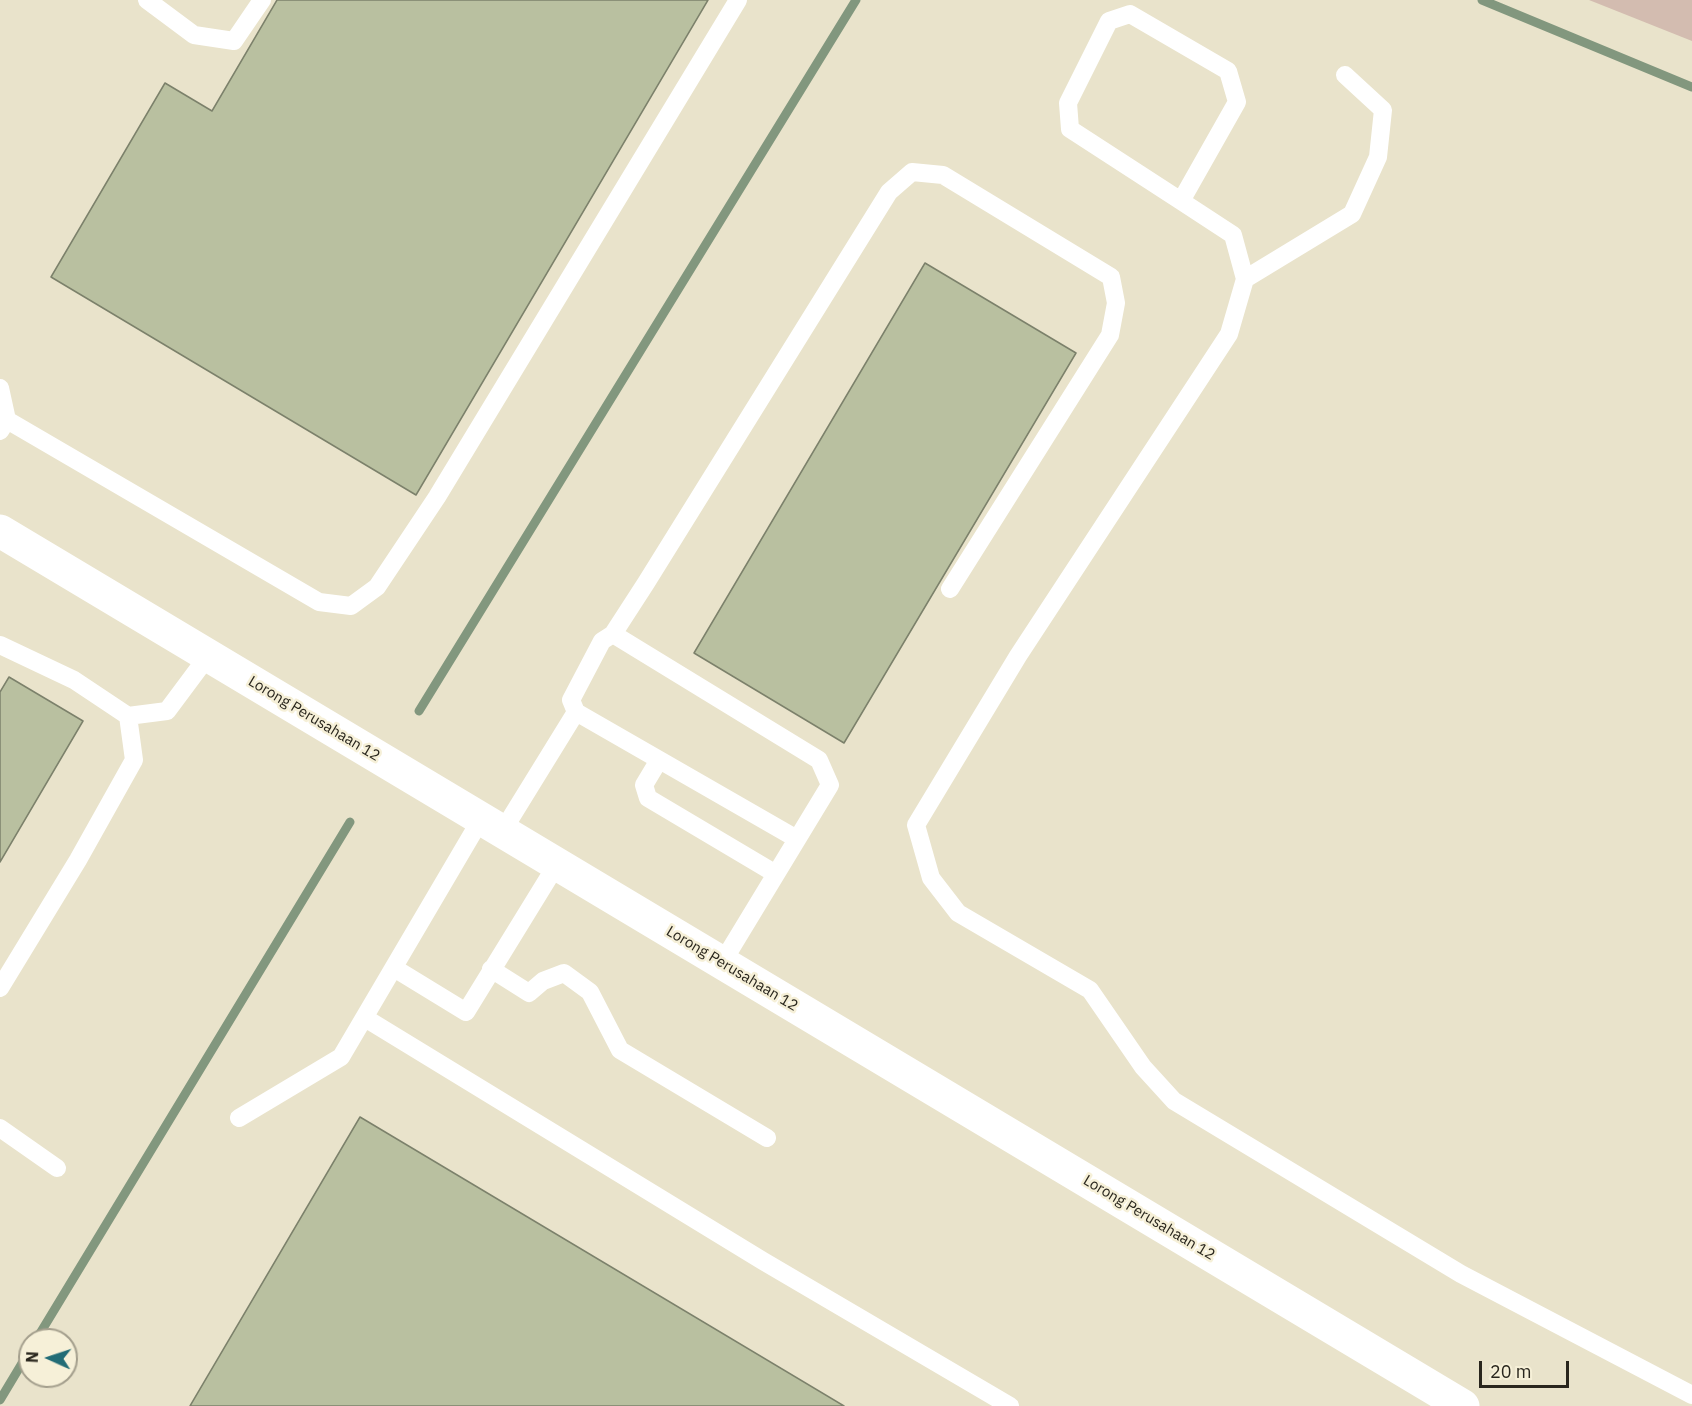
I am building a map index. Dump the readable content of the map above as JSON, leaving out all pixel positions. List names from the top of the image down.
{
  "streets": {
    "street": ["Lorong Perusahaan 12"]
  },
  "scale_bar": "20 m",
  "north": "left"
}
